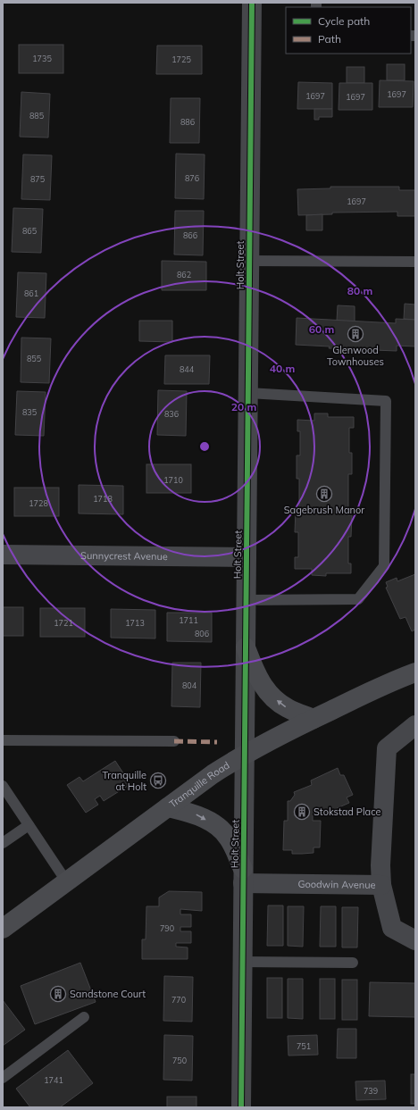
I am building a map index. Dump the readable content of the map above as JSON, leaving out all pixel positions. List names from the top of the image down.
{
  "streets": {
    "main road": ["Tranquille Road"],
    "street": ["Holt Street", "Sunnycrest Avenue", "Goodwin Avenue"]
  },
  "crossings": [
    ["Holt Street", "Sunnycrest Avenue"],
    ["Holt Street", "Tranquille Road"],
    ["Holt Street", "Goodwin Avenue"]
  ],
  "places": {
    "building": [
      "Glenwood Townhouses",
      "Sagebrush Manor",
      "Stokstad Place",
      "Sandstone Court"
    ],
    "bus stop": ["Tranquille at Holt"]
  },
  "house_numbers": [
    "1735",
    "1725",
    "1697",
    "1697",
    "1697",
    "885",
    "886",
    "876",
    "875",
    "1697",
    "865",
    "866",
    "862",
    "861",
    "855",
    "844",
    "835",
    "836",
    "1710",
    "1718",
    "1728",
    "1711",
    "1721",
    "1713",
    "806",
    "804",
    "790",
    "770",
    "751",
    "750",
    "1741",
    "739"
  ],
  "legend": ["Cycle path", "Path"],
  "rings": [
    "80 m",
    "60 m",
    "40 m",
    "20 m"
  ]
}
